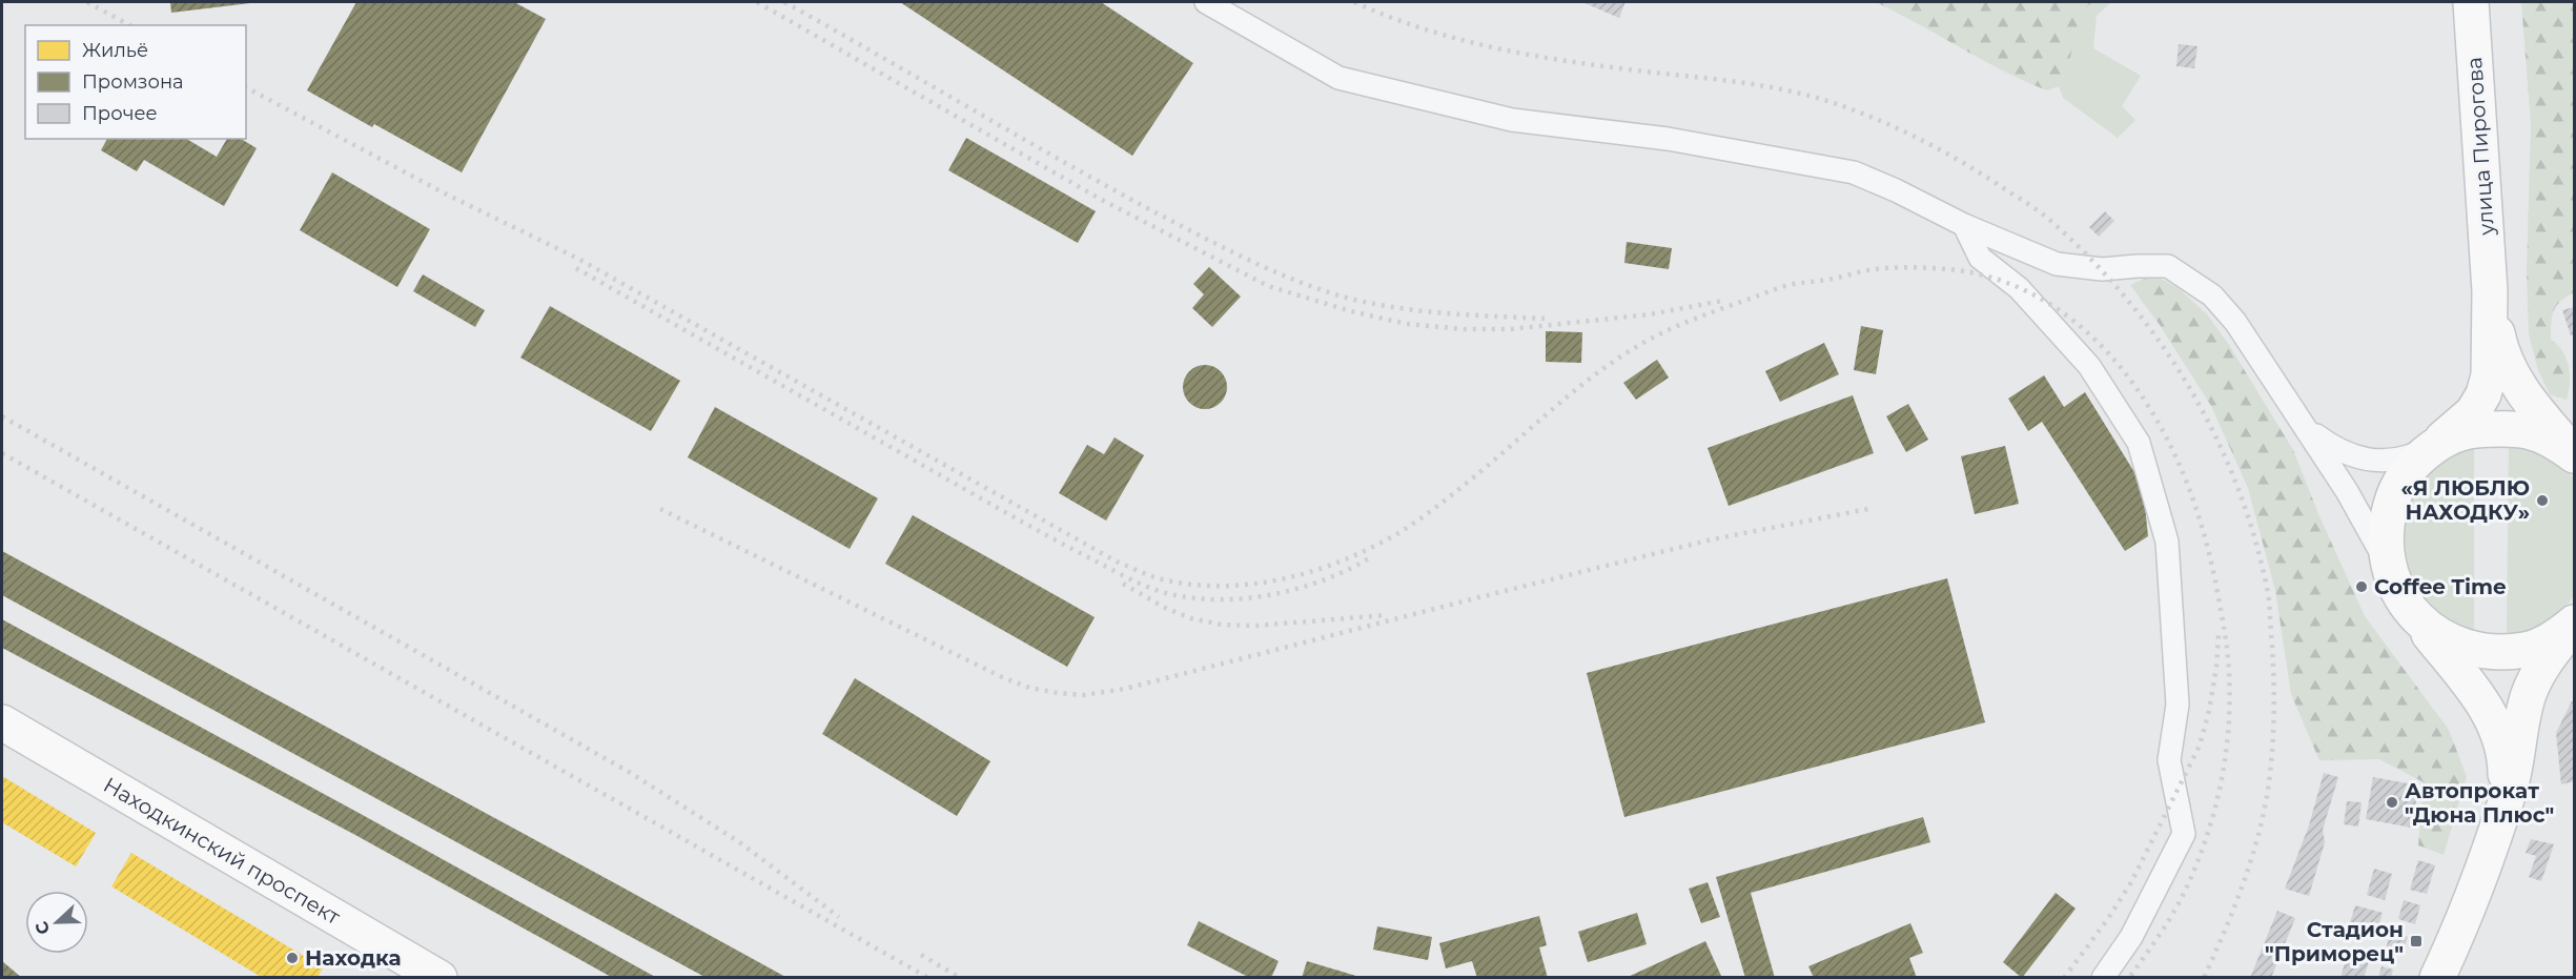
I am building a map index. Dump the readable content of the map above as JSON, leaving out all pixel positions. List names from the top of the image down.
{
  "streets": {
    "main road": ["улица Пирогова", "Находкинский проспект"]
  },
  "places": {
    "other": [
      "«Я ЛЮБЛЮ НАХОДКУ»",
      "Coffee Time",
      "Автопрокат \"Дюна Плюс\"",
      "Находка"
    ],
    "transit": ["Стадион \"Приморец\""]
  },
  "legend": ["Жильё", "Промзона", "Прочее"],
  "north": "left"
}
